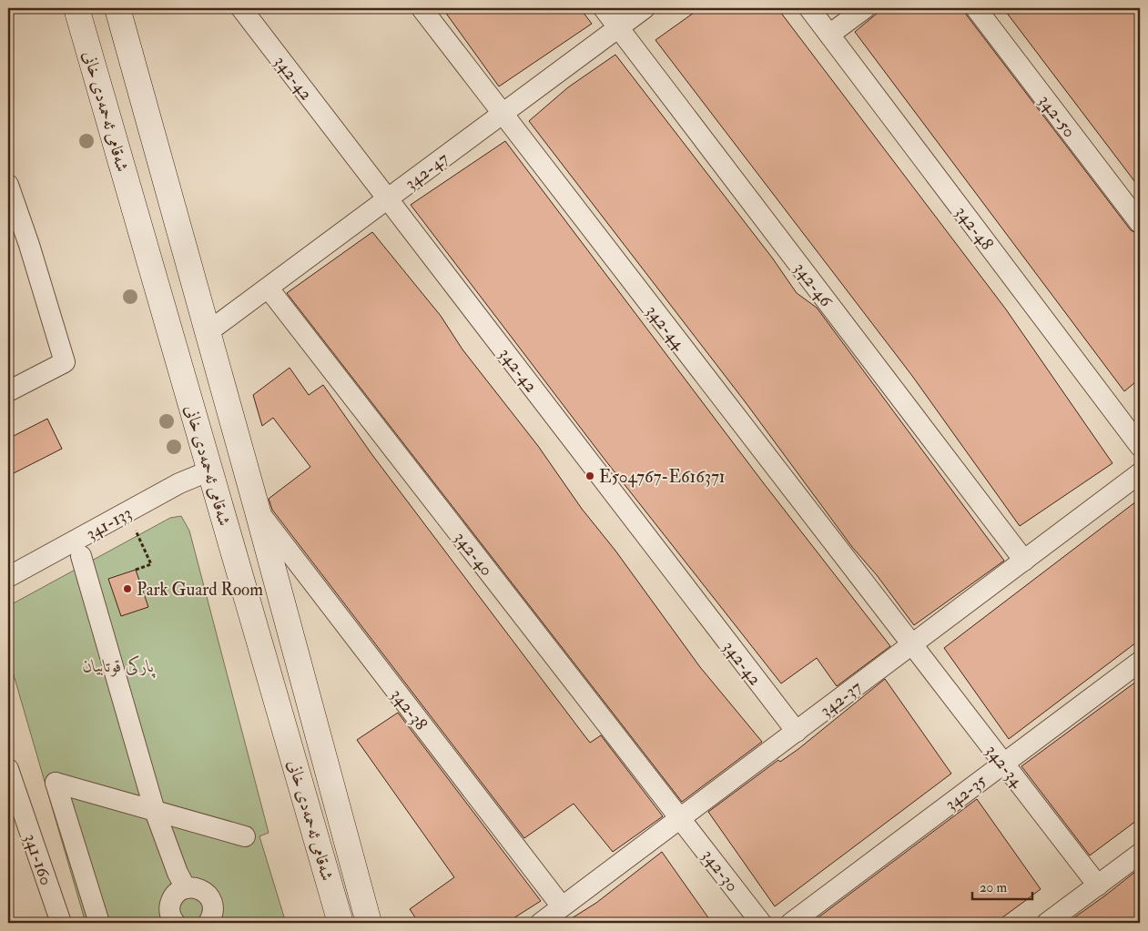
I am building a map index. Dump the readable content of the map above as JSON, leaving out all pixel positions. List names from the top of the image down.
{
  "streets": {
    "main road": ["شەقامی ئەحمەدی خانی"],
    "street": [
      "342-42",
      "342-50",
      "342-47",
      "342-48",
      "342-46",
      "342-44",
      "341-133",
      "342-40",
      "342-37",
      "342-38",
      "342-34",
      "342-35",
      "341-160",
      "342-30"
    ]
  },
  "crossings": [
    ["342-42", "342-47"],
    ["342-42", "342-37"],
    ["شەقامی ئەحمەدی خانی", "342-47"],
    ["شەقامی ئەحمەدی خانی", "341-133"],
    ["شەقامی ئەحمەدی خانی", "342-38"],
    ["342-47", "342-46"],
    ["342-47", "342-44"],
    ["342-47", "342-40"],
    ["342-46", "342-37"],
    ["342-44", "342-37"],
    ["342-44", "342-34"],
    ["342-40", "342-37"],
    ["342-40", "342-30"],
    ["342-37", "342-38"],
    ["342-37", "342-34"],
    ["342-37", "342-30"],
    ["342-34", "342-35"]
  ],
  "parks": ["پارکی قوتابیان"],
  "places": ["E504767-E616371", "Park Guard Room"],
  "scale_bar": "20 m"
}
